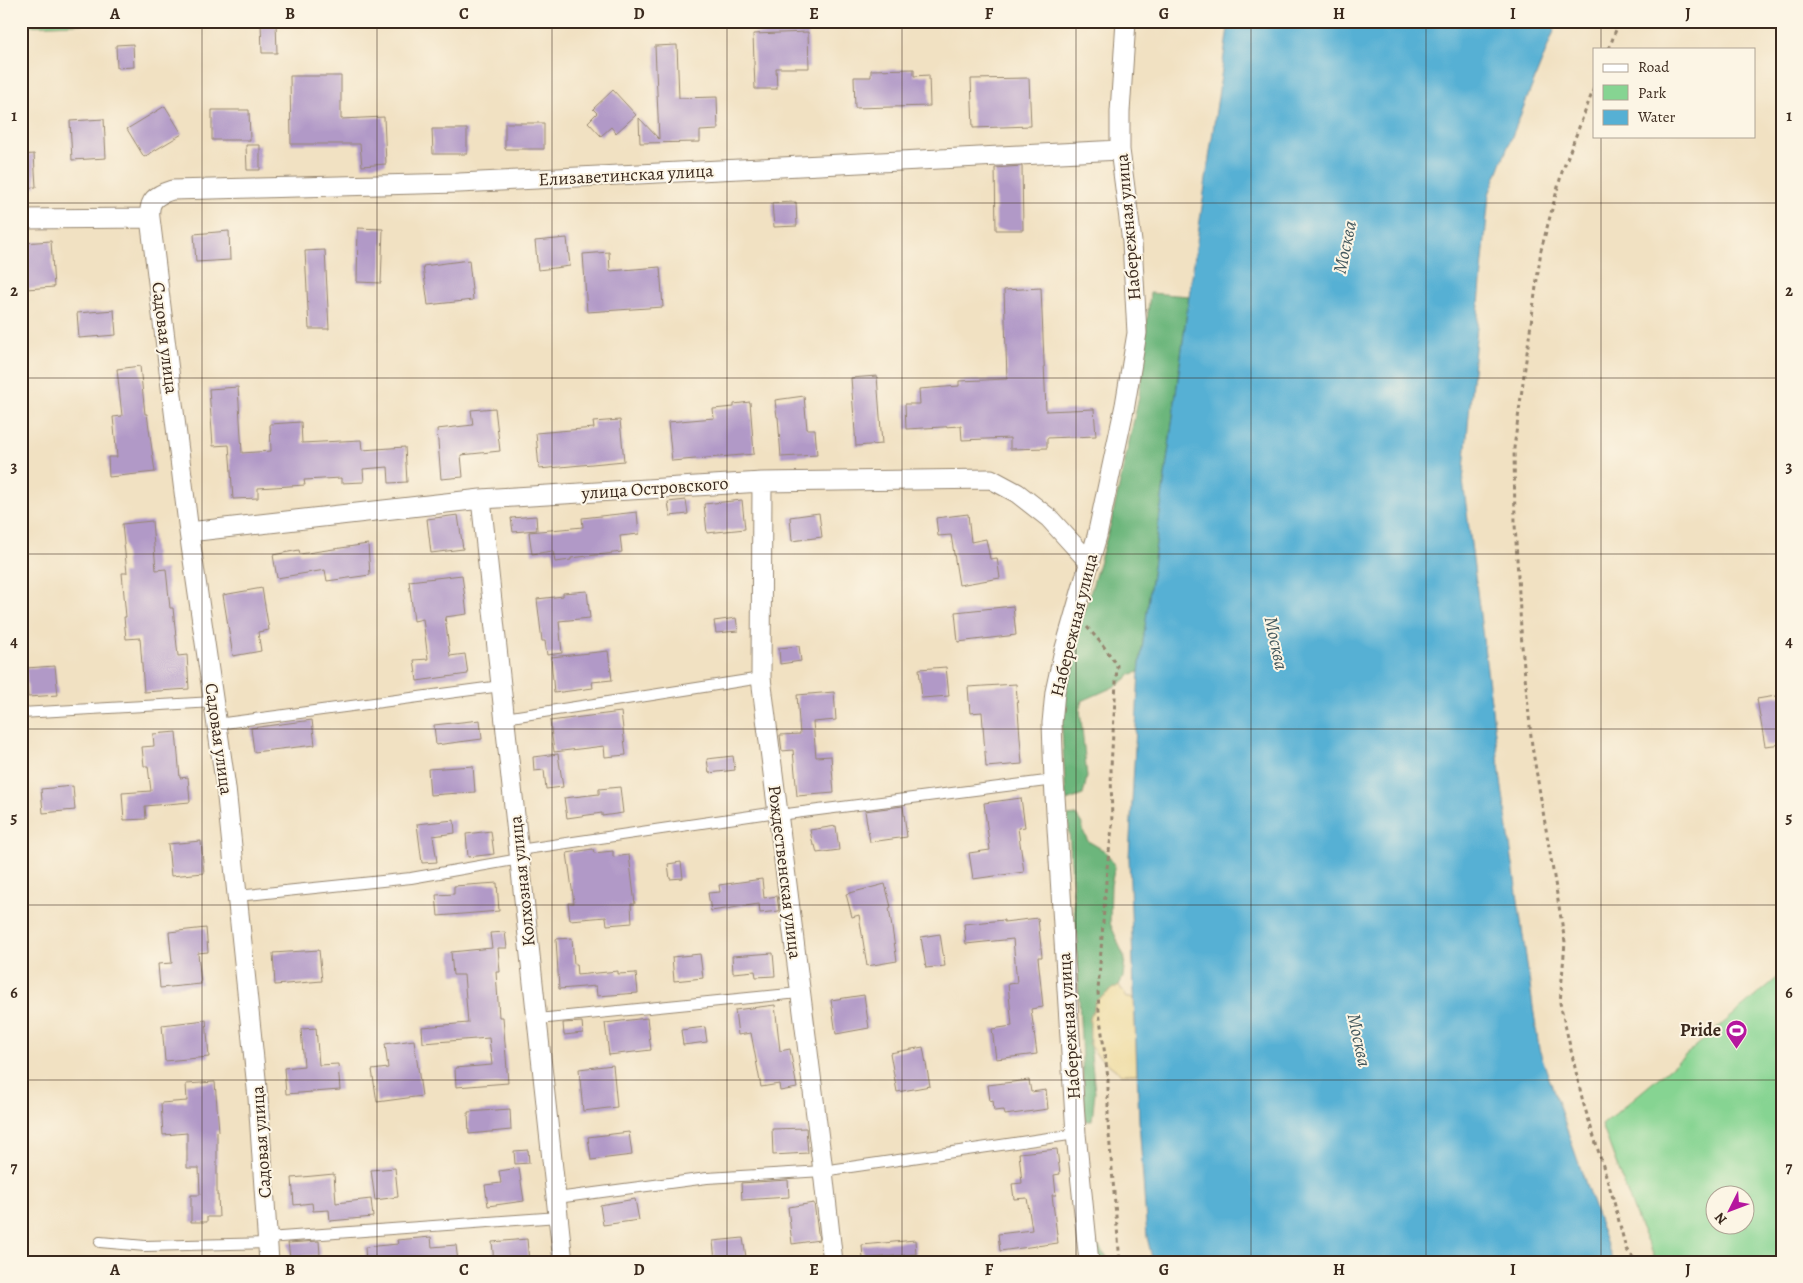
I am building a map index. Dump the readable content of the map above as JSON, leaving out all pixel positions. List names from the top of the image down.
{
  "streets": {
    "street": [
      "Елизаветинская улица",
      "Набережная улица",
      "Садовая улица",
      "улица Островского",
      "Рождественская улица",
      "Колхозная улица"
    ]
  },
  "crossings": [
    ["Елизаветинская улица", "Набережная улица"],
    ["Елизаветинская улица", "Садовая улица"],
    ["Набережная улица", "улица Островского"],
    ["Садовая улица", "улица Островского"],
    ["улица Островского", "Рождественская улица"],
    ["улица Островского", "Колхозная улица"]
  ],
  "water": ["Москва"],
  "places": {
    "sports": ["Pride"]
  },
  "legend": ["Road", "Park", "Water"],
  "north": "bottom left",
  "grid": {
    "columns": [
      "A",
      "B",
      "C",
      "D",
      "E",
      "F",
      "G",
      "H",
      "I",
      "J"
    ],
    "rows": [
      "1",
      "2",
      "3",
      "4",
      "5",
      "6",
      "7"
    ]
  }
}
